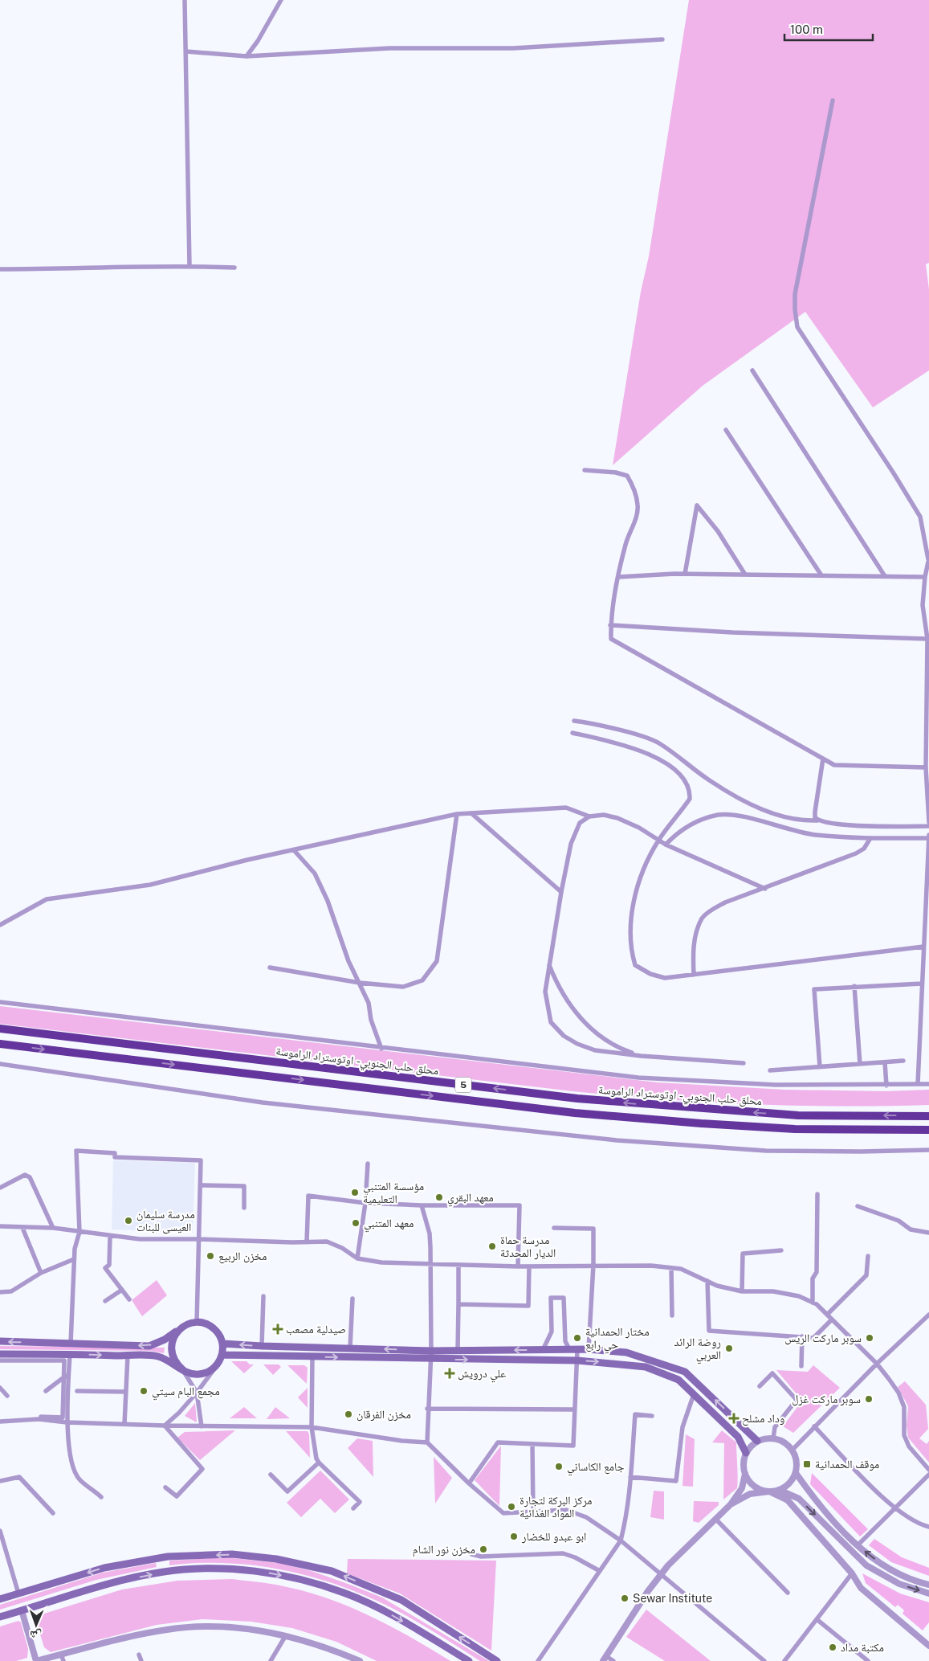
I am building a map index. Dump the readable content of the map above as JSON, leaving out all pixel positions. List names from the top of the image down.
{
  "streets": {
    "highway": ["محلق حلب الجنوبي - اوتوستراد الراموسة", "5"]
  },
  "places": {
    "other": [
      "مؤسسة المتنبي التعليمية",
      "معهد البقري",
      "مدرسة سليمان العيسى للبنات",
      "معهد المتنبي",
      "مدرسة حماة الديار المحدثة",
      "مخزن الربيع",
      "مختار الحمدانية حي رابع",
      "سوبر ماركت الريس",
      "روضة الرائد العربي",
      "مجمع البام سيتي",
      "سوبر ماركت غزل",
      "مخزن الفرقان",
      "جامع الكاساني",
      "مركز البركة لتجارة المواد الغذائية",
      "ابو عبدو للخضار",
      "مخزن نور الشام",
      "Sewar Institute",
      "مكتبة مداد"
    ],
    "health": ["صيدلية مصعب", "علي درويش", "وداد مشلح"],
    "transit": ["موقف الحمدانية"]
  },
  "scale_bar": "100 m",
  "north": "bottom"
}
